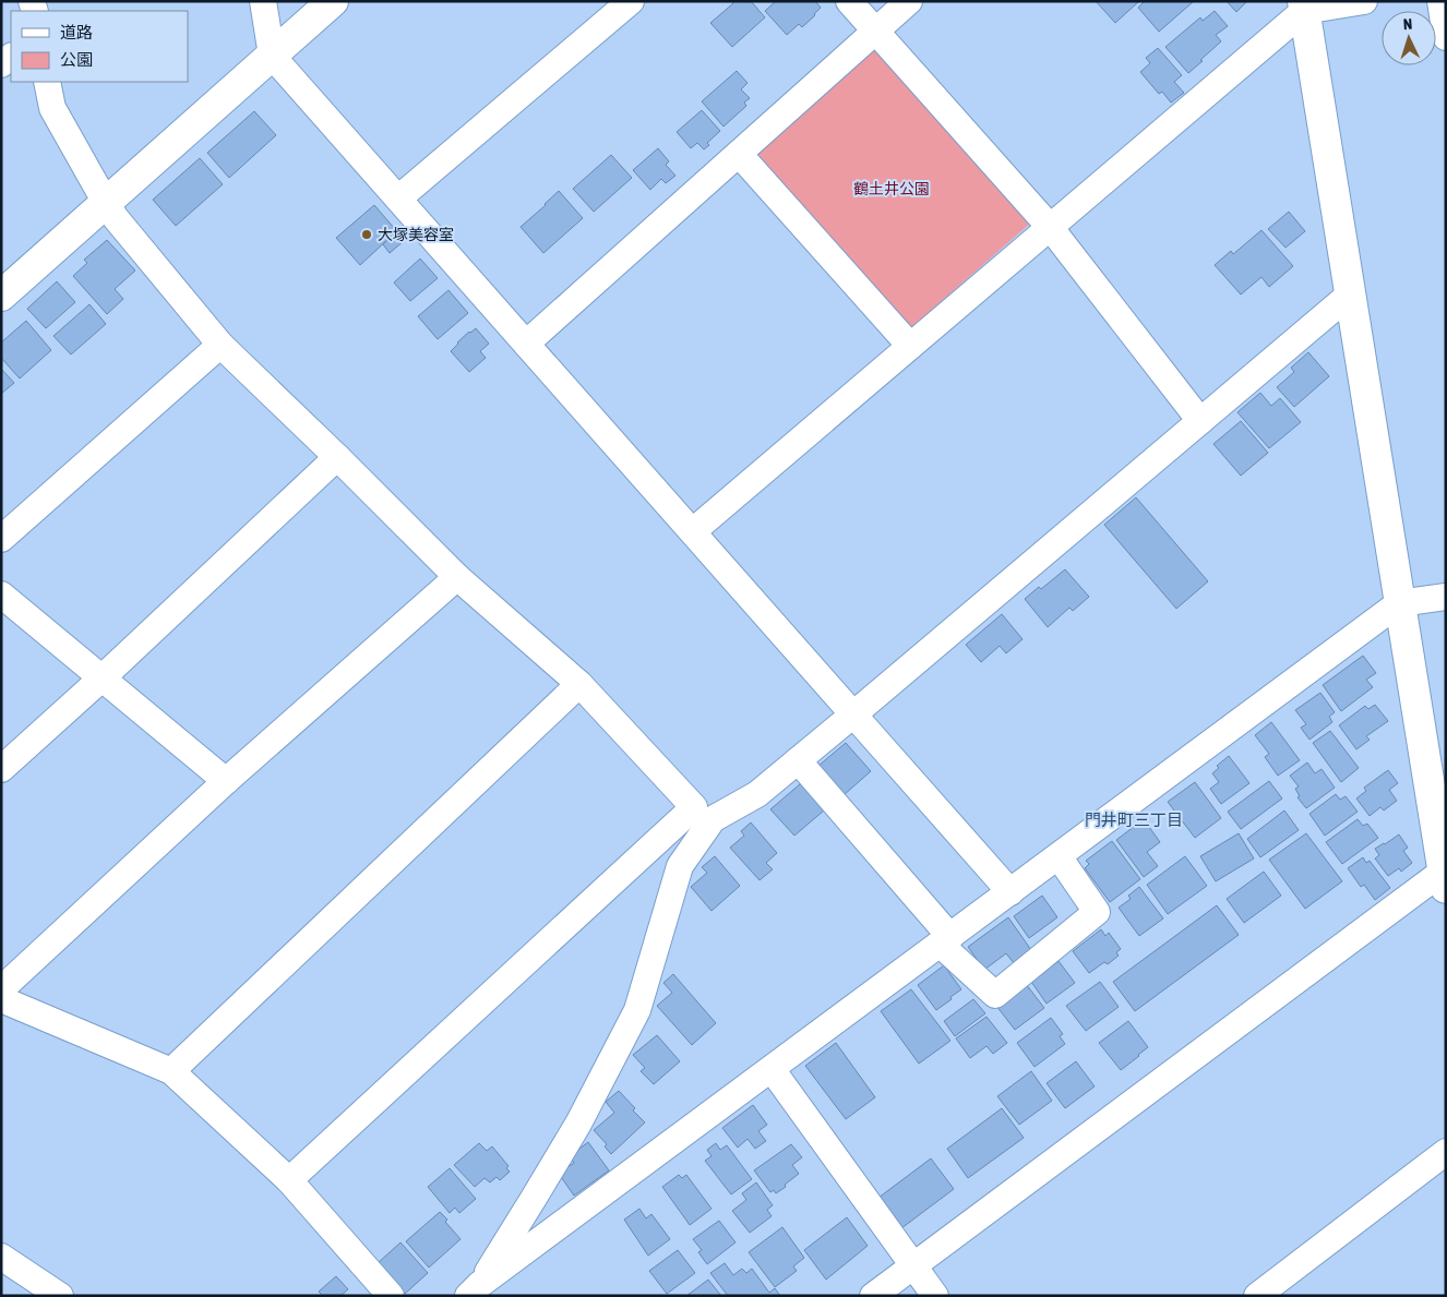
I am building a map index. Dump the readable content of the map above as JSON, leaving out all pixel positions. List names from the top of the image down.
{
  "districts": ["門井町三丁目"],
  "parks": ["鶴土井公園"],
  "places": ["大塚美容室"],
  "legend": ["道路", "公園"],
  "north": "top"
}
